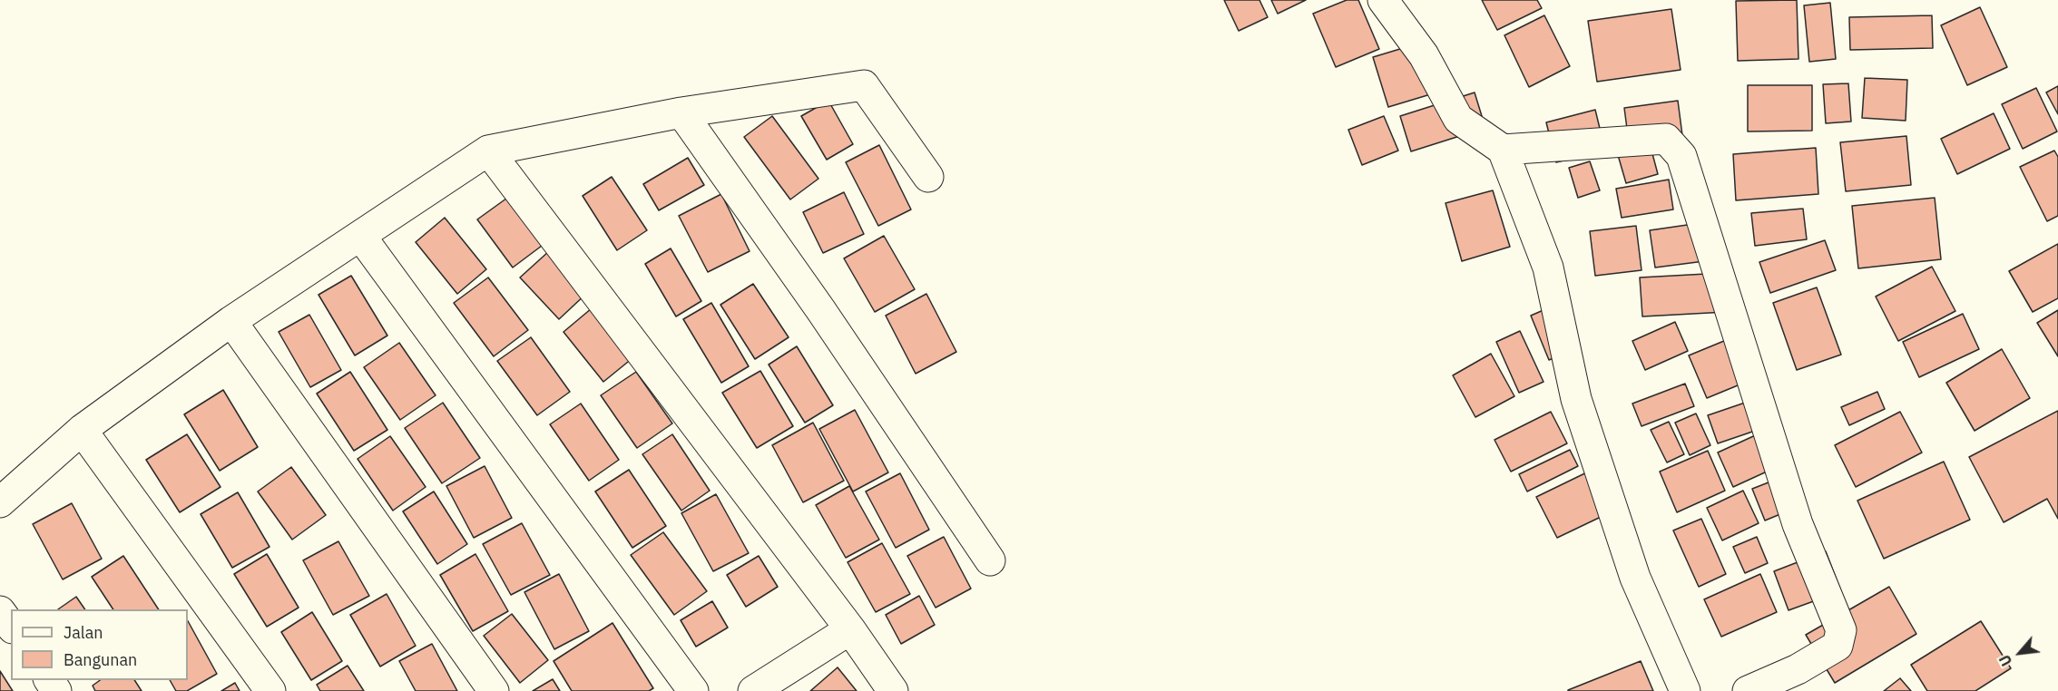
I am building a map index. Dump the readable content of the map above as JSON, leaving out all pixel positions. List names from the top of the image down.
{
  "legend": ["Jalan", "Bangunan"],
  "north": "bottom left"
}
